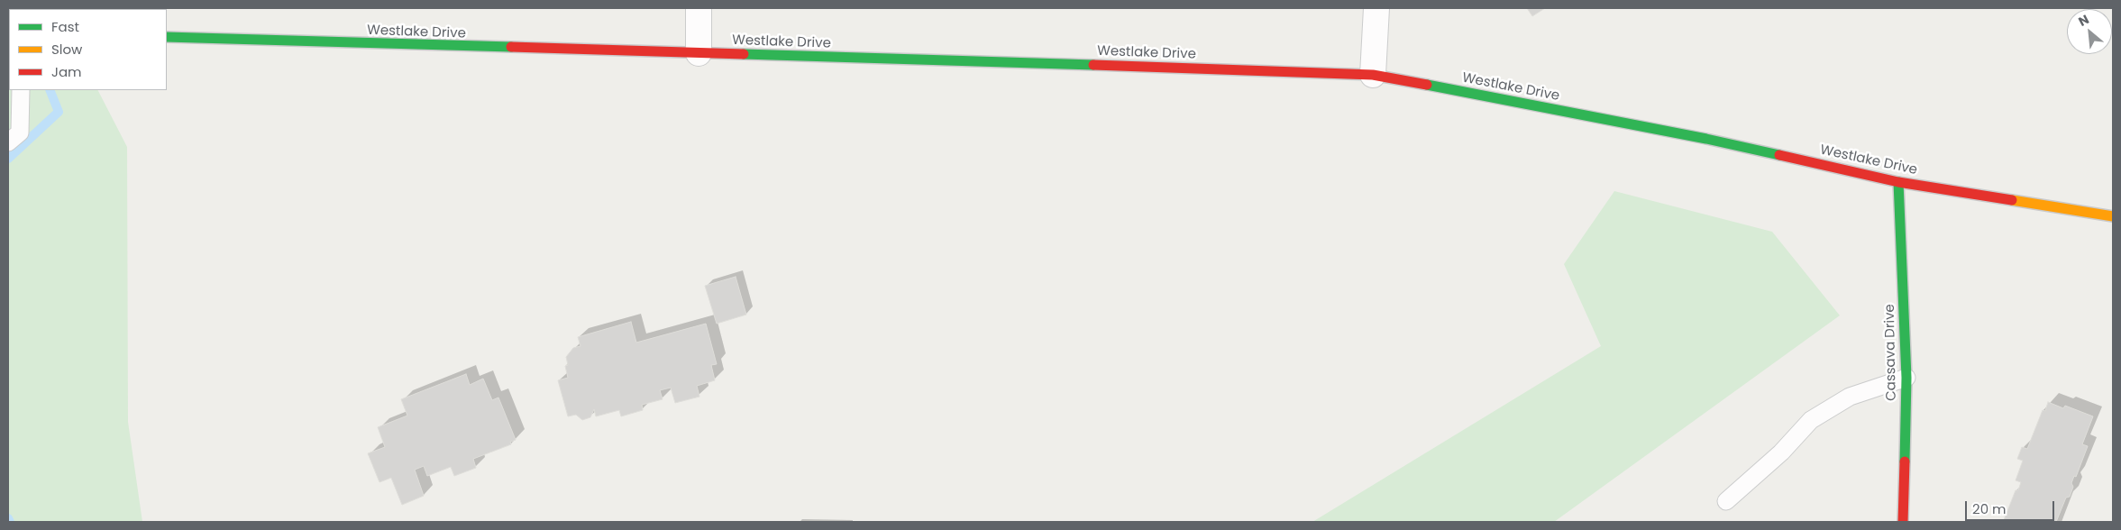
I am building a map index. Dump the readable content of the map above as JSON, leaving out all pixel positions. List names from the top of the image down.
{
  "streets": {
    "street": ["Westlake Drive", "Cassava Drive"]
  },
  "crossings": [
    ["Westlake Drive", "Cassava Drive"]
  ],
  "legend": ["Fast", "Slow", "Jam"],
  "scale_bar": "20 m",
  "north": "top left"
}
